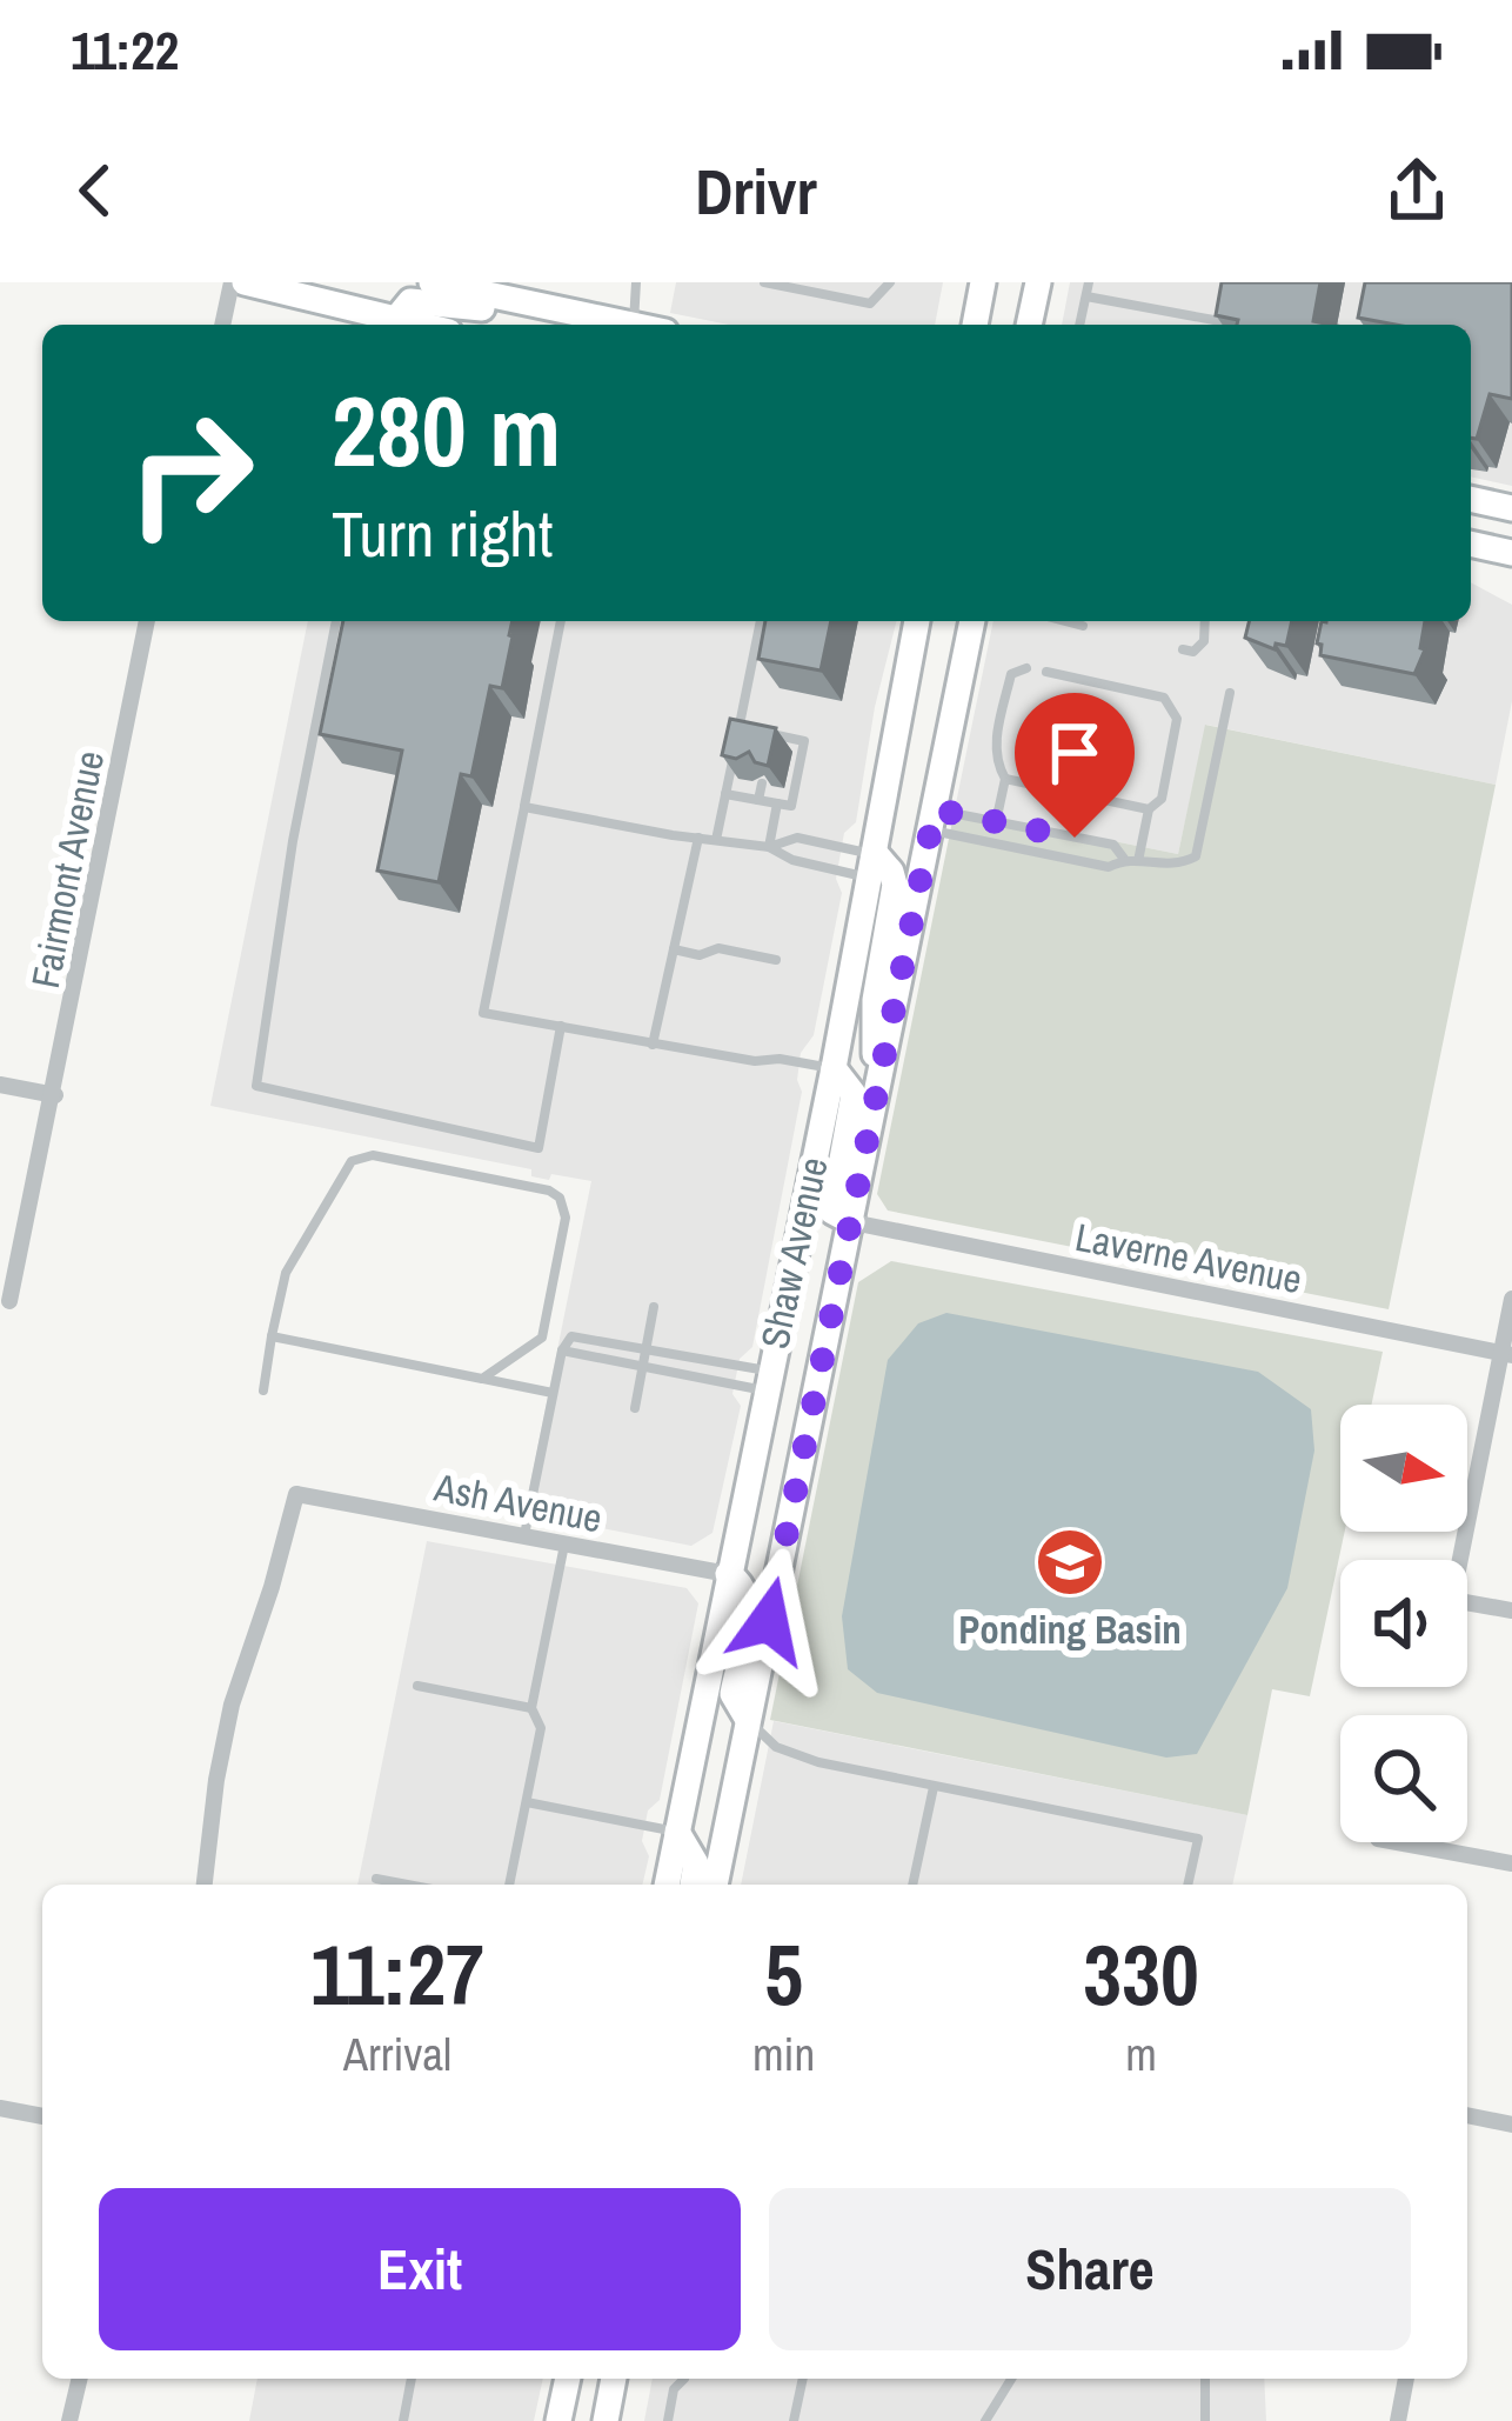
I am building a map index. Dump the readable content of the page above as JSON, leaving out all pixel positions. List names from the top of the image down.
{
  "streets": {
    "main road": ["Shaw Avenue"],
    "street": ["Fairmont Avenue", "Laverne Avenue", "Ash Avenue"]
  },
  "crossings": [
    ["Shaw Avenue", "Laverne Avenue"],
    ["Shaw Avenue", "Ash Avenue"]
  ],
  "places": {
    "school or university": ["Ponding Basin"]
  },
  "north": "right",
  "page": {
    "status": "11:22",
    "header": "Drivr",
    "turn": ["280 m", "Turn right"],
    "eta": [
      "11:27",
      "Arrival",
      "5",
      "min",
      "330",
      "m"
    ],
    "buttons": ["Exit", "Share"]
  }
}
